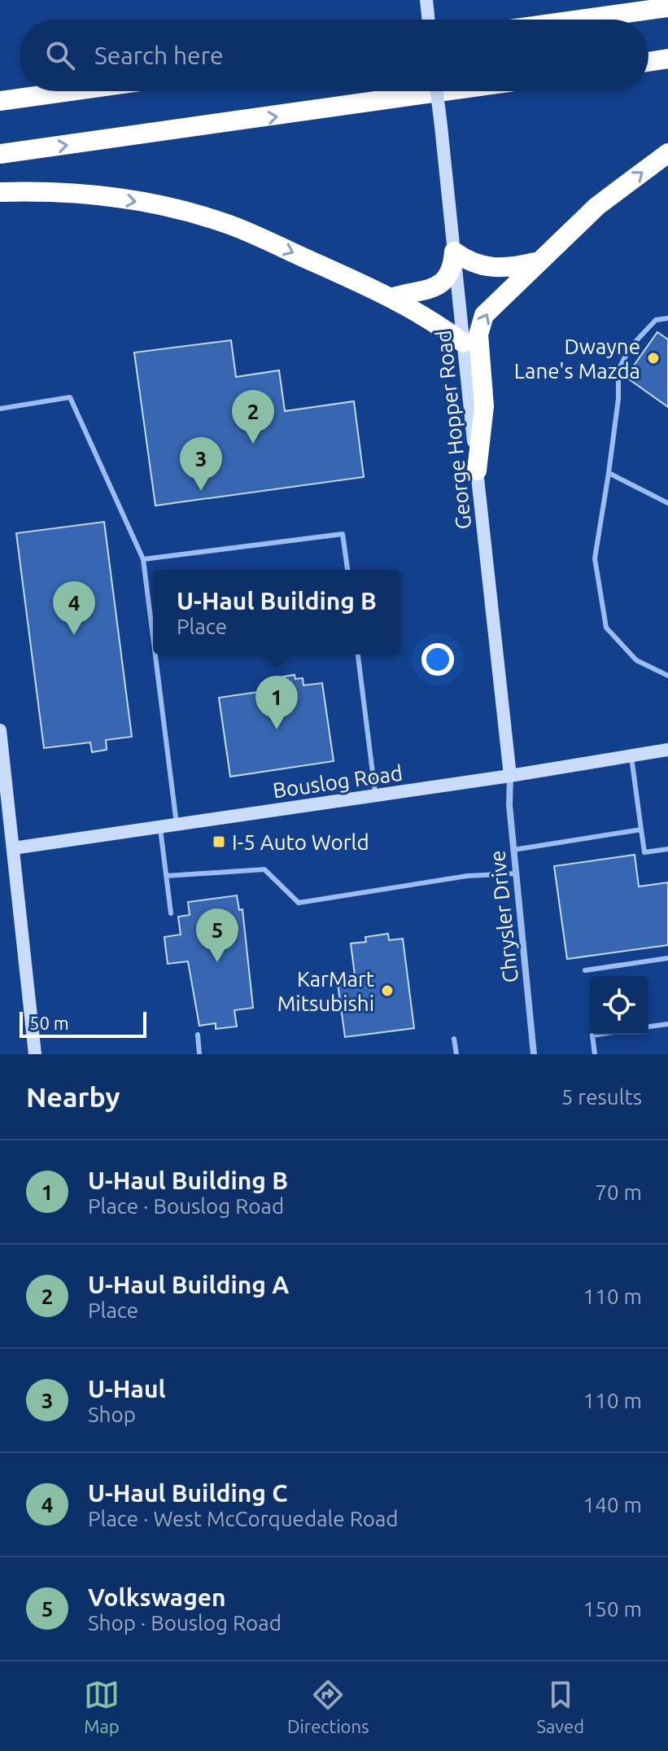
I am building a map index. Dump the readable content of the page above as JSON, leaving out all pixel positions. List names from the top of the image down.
{
  "streets": {
    "street": ["George Hopper Road", "Bouslog Road", "Chrysler Drive"]
  },
  "crossings": [
    ["George Hopper Road", "Bouslog Road"],
    ["George Hopper Road", "Chrysler Drive"],
    ["Bouslog Road", "Chrysler Drive"]
  ],
  "places": {
    "other": ["Dwayne Lane's Mazda", "KarMart Mitsubishi"],
    "transit": ["I-5 Auto World"]
  },
  "scale_bar": "50 m",
  "page": {
    "search": "Search here",
    "pins": [
      "2",
      "3",
      "4",
      "1",
      "5"
    ],
    "popup": ["U-Haul Building B", "Place"],
    "scale": "50 m",
    "heading": ["Nearby", "5 results"],
    "list": [
      {
        "mark": "1",
        "name": "U-Haul Building B",
        "note": "Place · Bouslog Road",
        "value": "70 m"
      },
      {
        "mark": "2",
        "name": "U-Haul Building A",
        "note": "Place",
        "value": "110 m"
      },
      {
        "mark": "3",
        "name": "U-Haul",
        "note": "Shop",
        "value": "110 m"
      },
      {
        "mark": "4",
        "name": "U-Haul Building C",
        "note": "Place · West McCorquedale Road",
        "value": "140 m"
      },
      {
        "mark": "5",
        "name": "Volkswagen",
        "note": "Shop · Bouslog Road",
        "value": "150 m"
      }
    ],
    "nav": ["Map", "Directions", "Saved"]
  }
}
